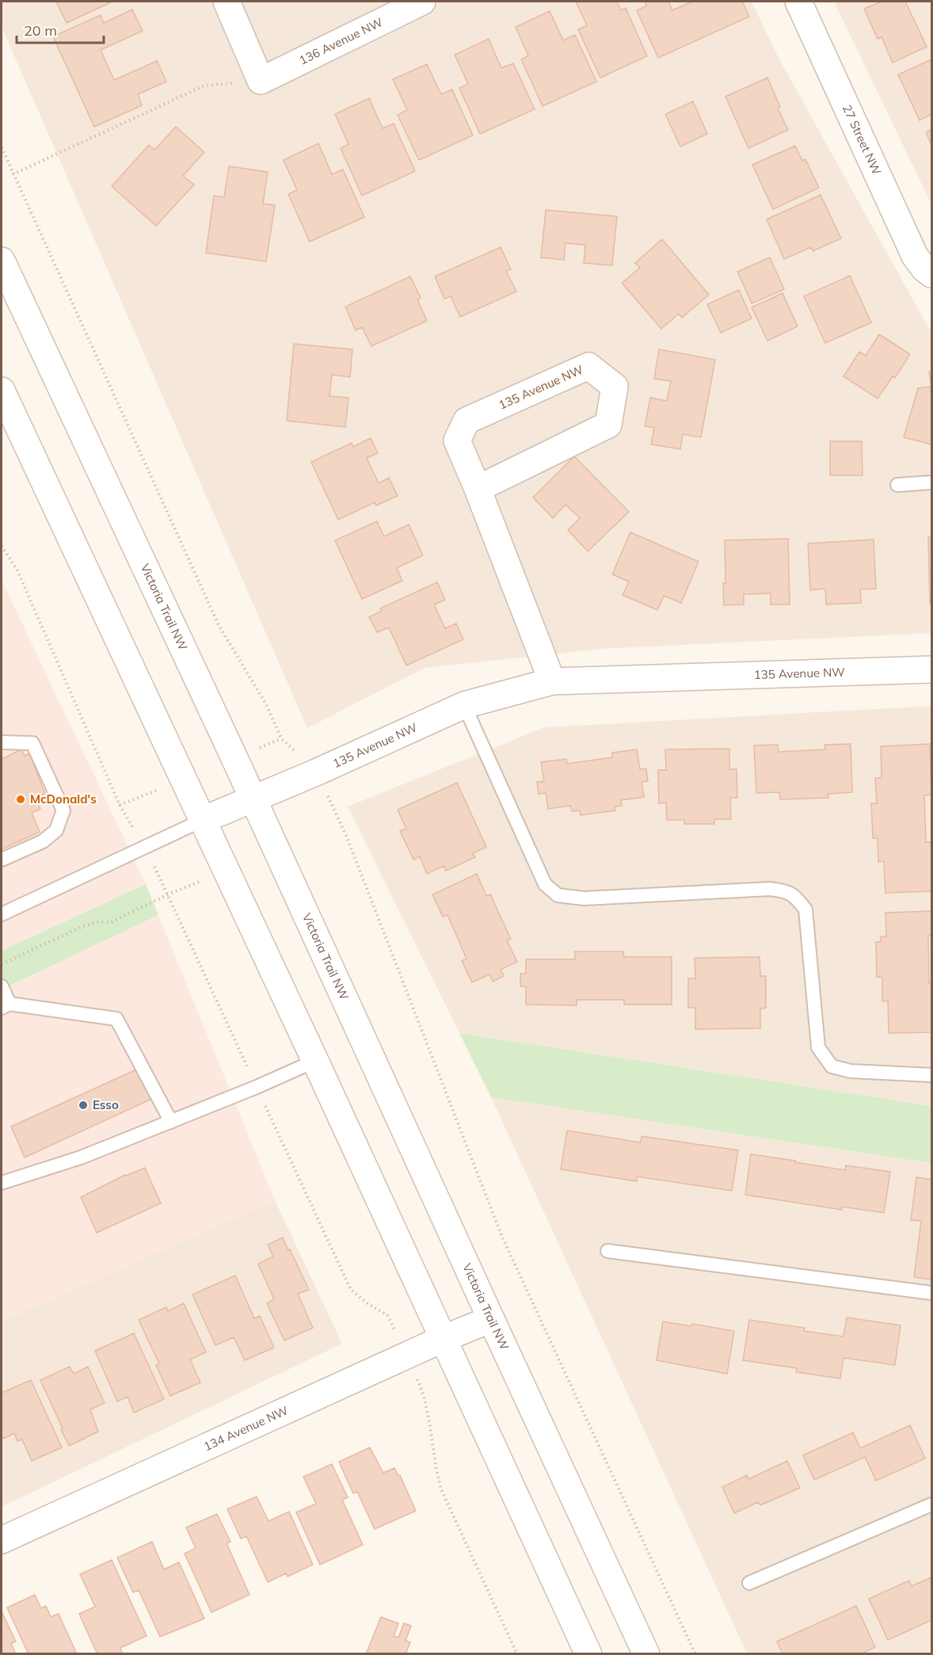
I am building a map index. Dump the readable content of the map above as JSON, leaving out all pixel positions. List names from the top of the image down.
{
  "streets": {
    "main road": [
      "136 Avenue NW",
      "27 Street NW",
      "135 Avenue NW",
      "Victoria Trail NW",
      "134 Avenue NW"
    ]
  },
  "crossings": [
    ["135 Avenue NW", "Victoria Trail NW"],
    ["Victoria Trail NW", "134 Avenue NW"]
  ],
  "places": ["McDonald's", "Esso"],
  "scale_bar": "20 m"
}
